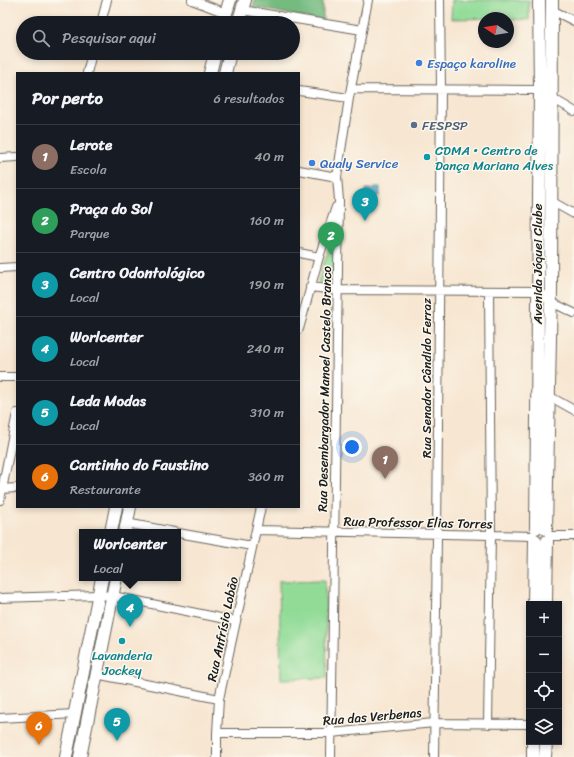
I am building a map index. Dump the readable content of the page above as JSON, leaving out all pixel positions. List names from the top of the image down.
{
  "streets": {
    "main road": ["Avenida Jóquei Clube"],
    "street": [
      "Rua Senador Cândido Ferraz",
      "Rua Desembargador Manoel Castelo Branco",
      "Rua Professor Elias Torres",
      "Rua Anfrísio Lobão",
      "Rua das Verbenas"
    ]
  },
  "crossings": [
    ["Avenida Jóquei Clube", "Rua Professor Elias Torres"],
    ["Rua Senador Cândido Ferraz", "Rua Professor Elias Torres"],
    ["Rua Senador Cândido Ferraz", "Rua das Verbenas"],
    ["Rua Desembargador Manoel Castelo Branco", "Rua Professor Elias Torres"],
    ["Rua Desembargador Manoel Castelo Branco", "Rua das Verbenas"],
    ["Rua Professor Elias Torres", "Rua Anfrísio Lobão"],
    ["Rua Anfrísio Lobão", "Rua das Verbenas"]
  ],
  "places": [
    "Espaço karoline",
    "FESPSP",
    "CDMA • Centro de Dança Mariana Alves",
    "Qualy Service",
    "Lavanderia Jockey"
  ],
  "north": "left",
  "page": {
    "search": "Pesquisar aqui",
    "heading": ["Por perto", "6 resultados"],
    "list": [
      {
        "mark": "1",
        "name": "Lerote",
        "note": "Escola",
        "value": "40 m"
      },
      {
        "mark": "2",
        "name": "Praça do Sol",
        "note": "Parque",
        "value": "160 m"
      },
      {
        "mark": "3",
        "name": "Centro Odontológico",
        "note": "Local",
        "value": "190 m"
      },
      {
        "mark": "4",
        "name": "Worlcenter",
        "note": "Local",
        "value": "240 m"
      },
      {
        "mark": "5",
        "name": "Leda Modas",
        "note": "Local",
        "value": "310 m"
      },
      {
        "mark": "6",
        "name": "Cantinho do Faustino",
        "note": "Restaurante",
        "value": "360 m"
      }
    ],
    "pins": [
      "3",
      "2",
      "1",
      "4",
      "5",
      "6"
    ],
    "popup": ["Worlcenter", "Local"],
    "map_buttons": ["+", "−"]
  }
}
